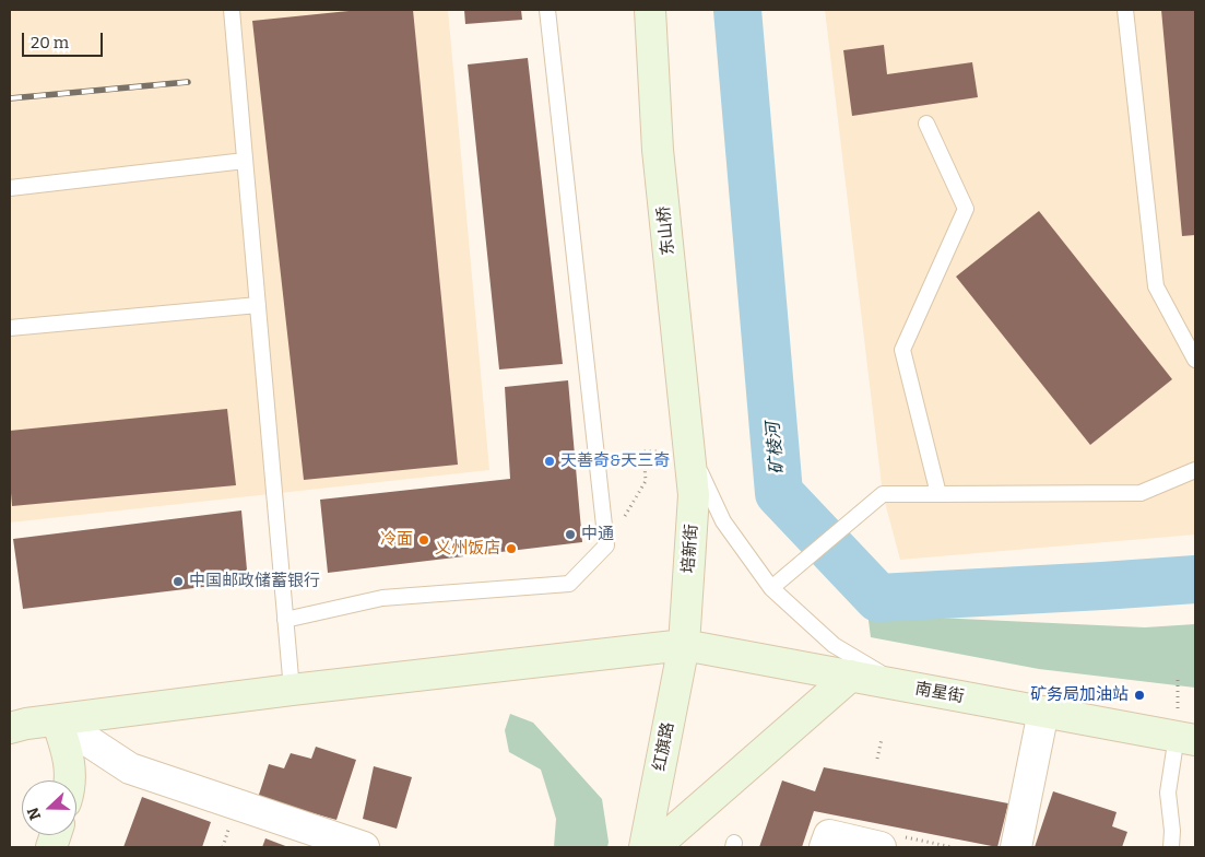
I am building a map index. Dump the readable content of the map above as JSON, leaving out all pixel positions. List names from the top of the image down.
{
  "streets": {
    "street": [
      "东山桥",
      "培新街",
      "南星街",
      "红旗路"
    ]
  },
  "crossings": [
    ["东山桥", "培新街"],
    ["培新街", "南星街"],
    ["培新街", "红旗路"],
    ["南星街", "红旗路"]
  ],
  "water": ["矿棱河"],
  "places": [
    "天善奇&天三奇",
    "中通",
    "冷面",
    "义州饭店",
    "中国邮政储蓄银行",
    "矿务局加油站"
  ],
  "scale_bar": "20 m",
  "north": "left"
}
